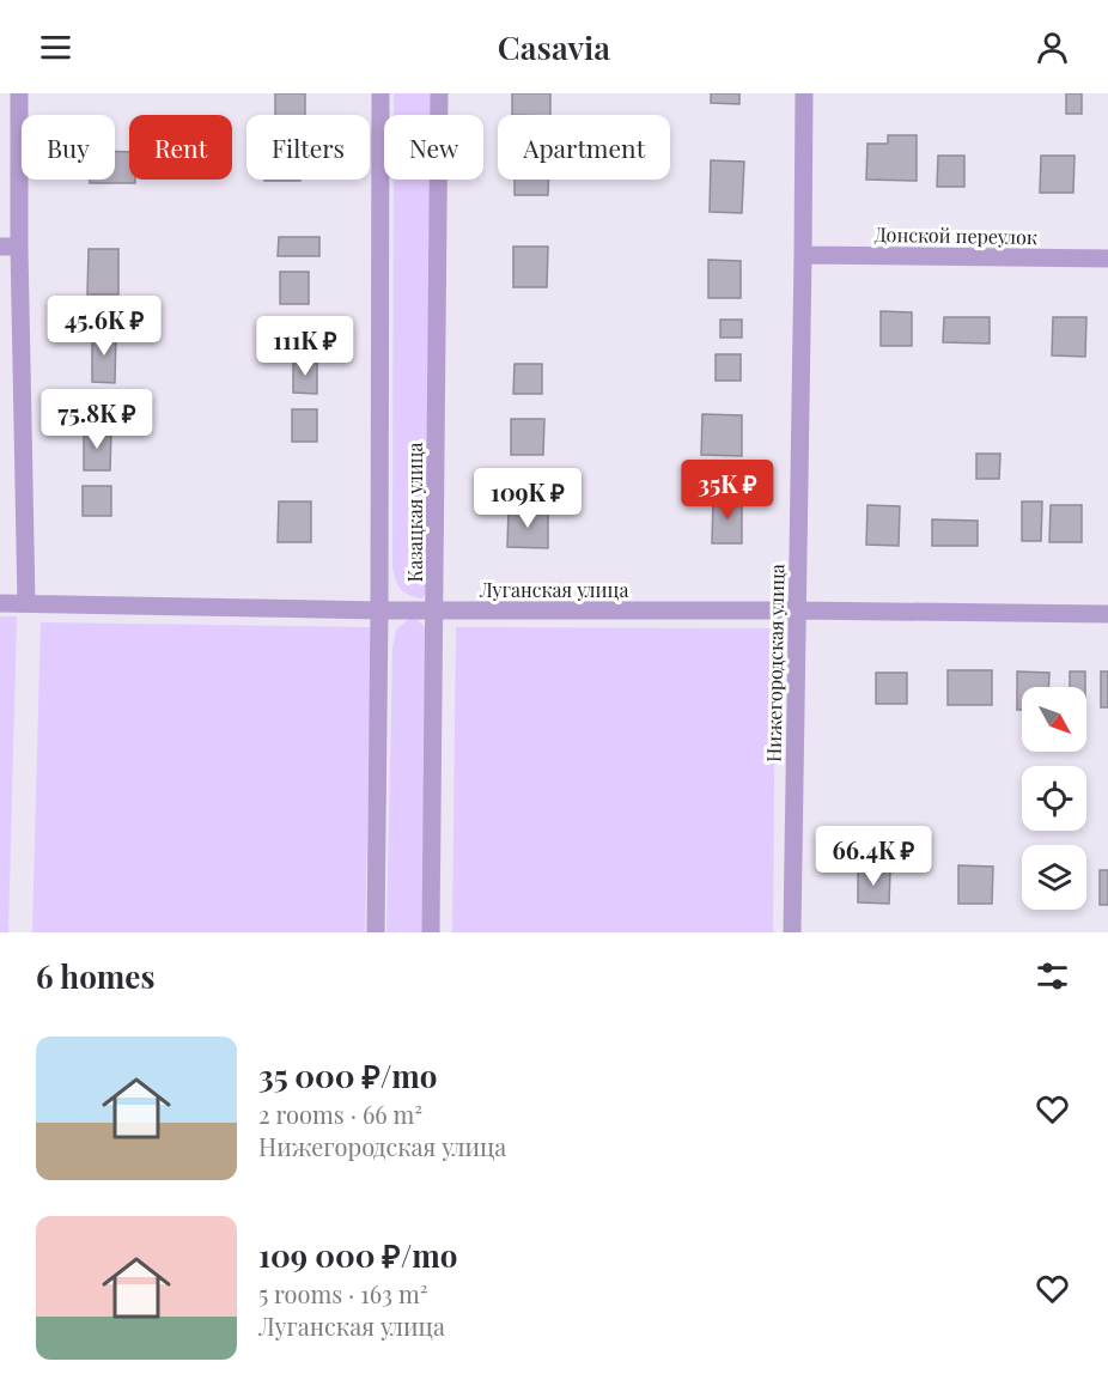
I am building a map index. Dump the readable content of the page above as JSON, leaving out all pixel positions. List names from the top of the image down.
{
  "streets": {
    "street": [
      "Донской переулок",
      "Казацкая улица",
      "Луганская улица",
      "Нижегородская улица"
    ]
  },
  "crossings": [
    ["Донской переулок", "Нижегородская улица"],
    ["Казацкая улица", "Луганская улица"],
    ["Луганская улица", "Нижегородская улица"]
  ],
  "north": "bottom right",
  "page": {
    "header": "Casavia",
    "chip": [
      "Buy",
      "Rent",
      "Filters",
      "New",
      "Apartment"
    ],
    "price": [
      "45.6K ₽",
      "111K ₽",
      "75.8K ₽",
      "35K ₽",
      "109K ₽",
      "66.4K ₽"
    ],
    "heading": "6 homes",
    "list": [
      {
        "name": "35 000 ₽/mo",
        "note": "2 rooms · 66 m² · Нижегородская улица"
      },
      {
        "name": "109 000 ₽/mo",
        "note": "5 rooms · 163 m² · Луганская улица"
      }
    ]
  }
}
